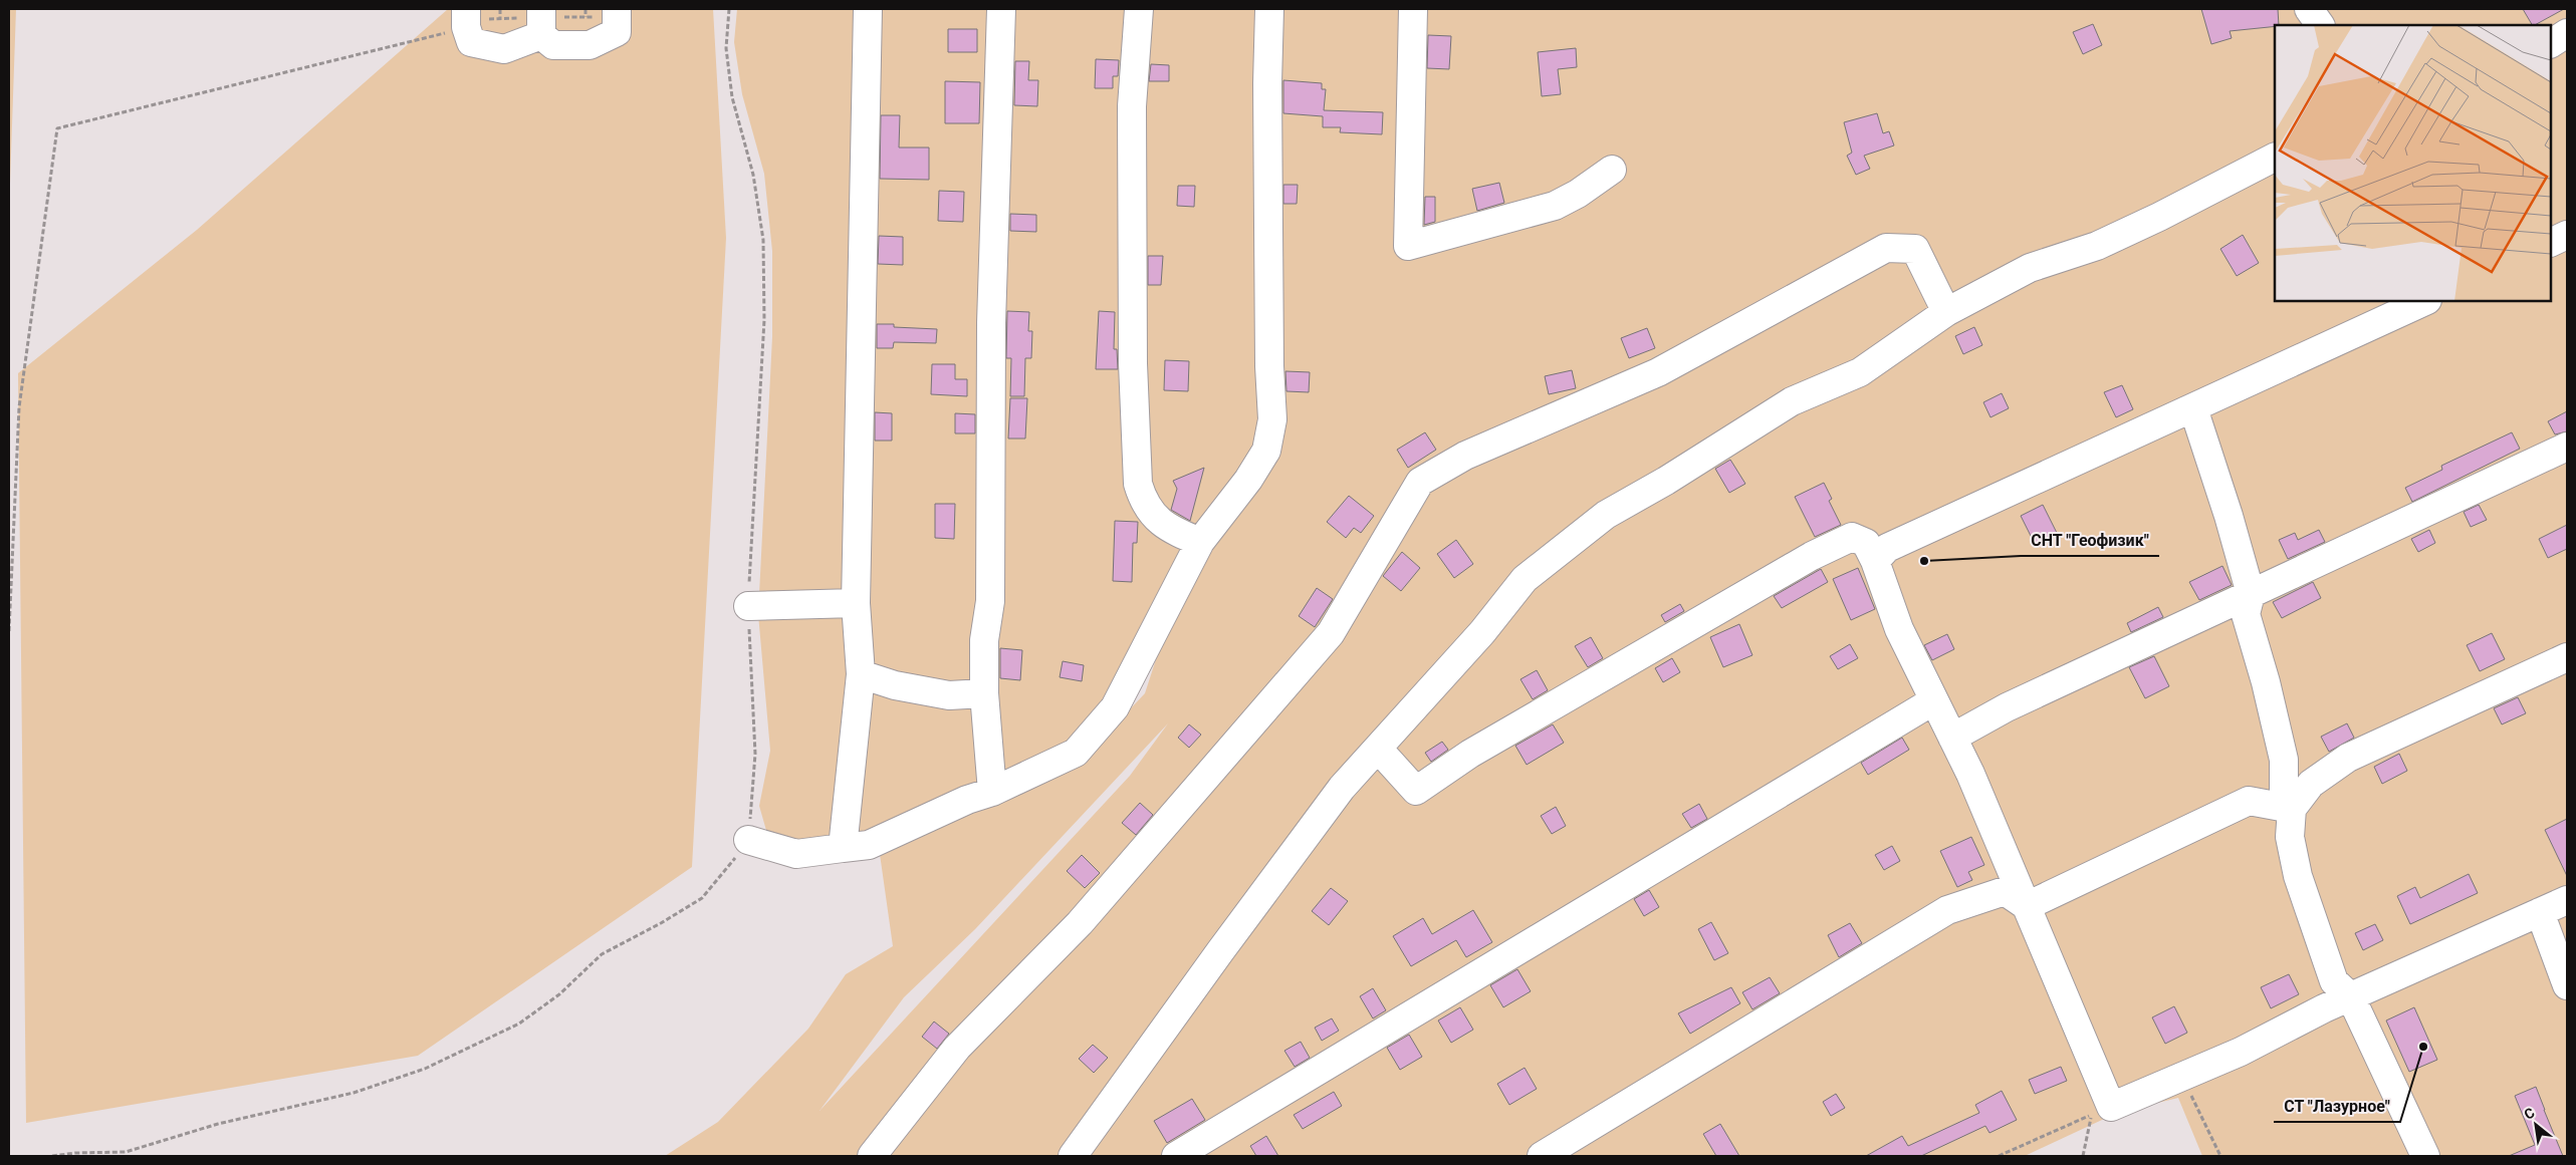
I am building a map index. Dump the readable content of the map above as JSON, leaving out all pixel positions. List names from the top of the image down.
{
  "places": ["СНТ \"Геофизик\"", "СТ \"Лазурное\""],
  "north": "top left"
}
